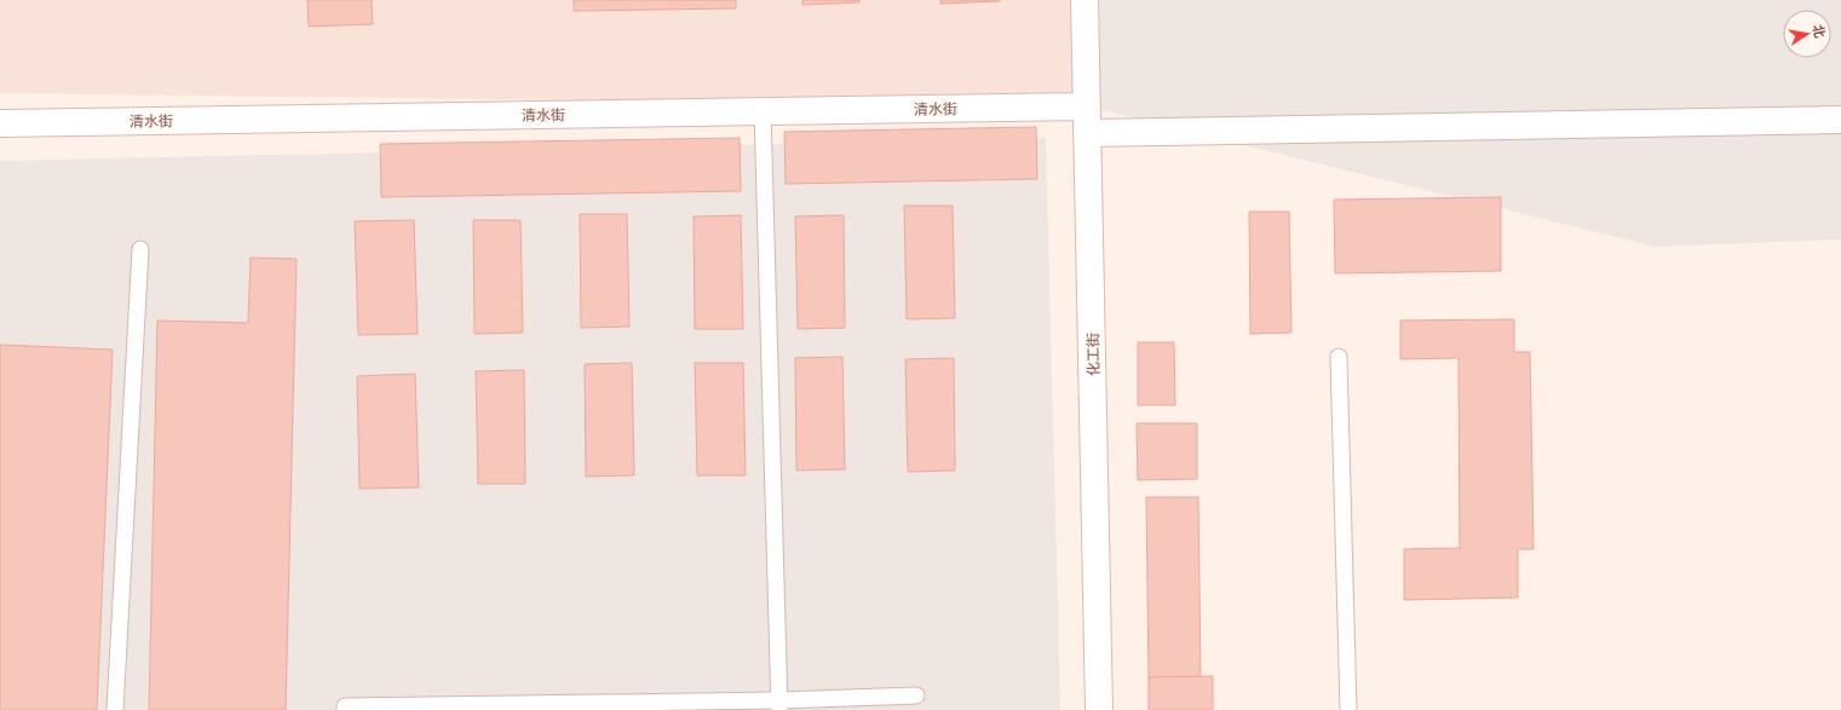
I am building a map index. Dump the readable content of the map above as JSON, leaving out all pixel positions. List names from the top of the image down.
{
  "streets": {
    "street": ["清水街", "化工街"]
  },
  "crossings": [
    ["清水街", "化工街"]
  ],
  "north": "right"
}
